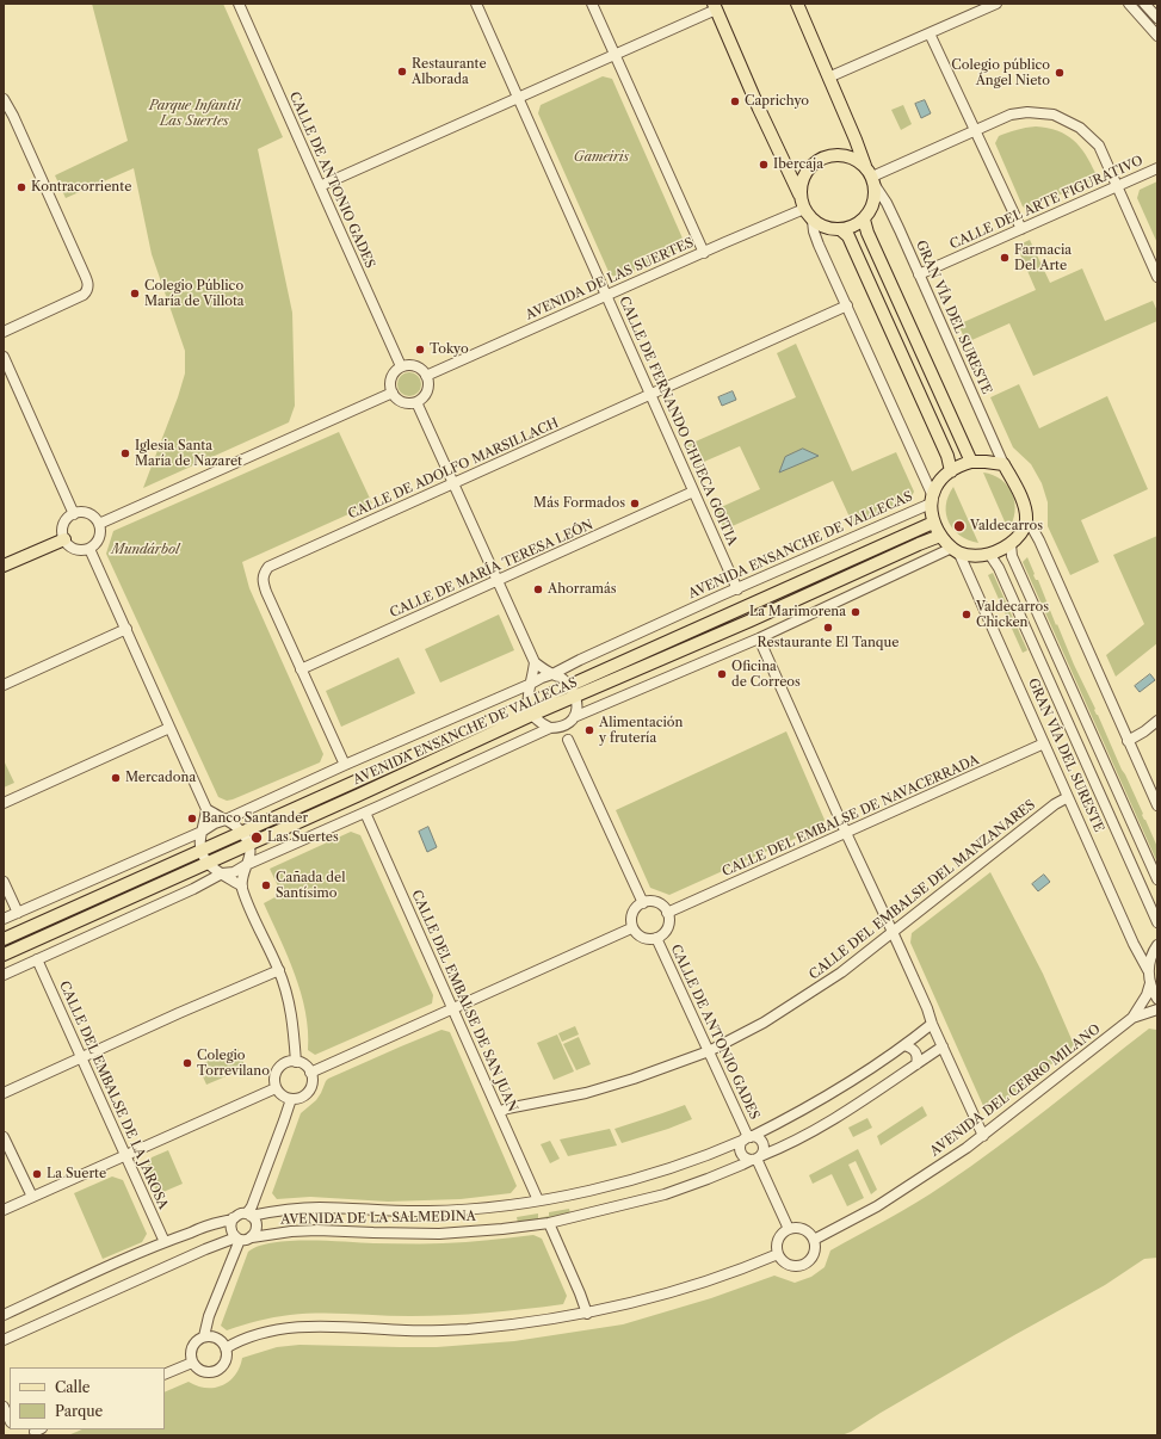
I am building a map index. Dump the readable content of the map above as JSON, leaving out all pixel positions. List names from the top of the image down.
{
  "streets": {
    "main road": ["AVENIDA ENSANCHE DE VALLECAS"],
    "street": [
      "CALLE DE ANTONIO GADES",
      "CALLE DEL ARTE FIGURATIVO",
      "AVENIDA DE LAS SUERTES",
      "GRAN VÍA DEL SURESTE",
      "CALLE DE FERNANDO CHUECA GOITIA",
      "CALLE DE ADOLFO MARSILLACH",
      "CALLE DE MARÍA TERESA LEÓN",
      "CALLE DEL EMBALSE DE NAVACERRADA",
      "CALLE DEL EMBALSE DEL MANZANARES",
      "CALLE DEL EMBALSE DE SAN JUAN",
      "AVENIDA DEL CERRO MILANO",
      "CALLE DEL EMBALSE DE LA JAROSA",
      "AVENIDA DE LA SALMEDINA"
    ]
  },
  "crossings": [
    ["CALLE DE ANTONIO GADES", "AVENIDA DE LAS SUERTES"],
    ["CALLE DE ANTONIO GADES", "CALLE DEL EMBALSE DE NAVACERRADA"],
    ["CALLE DE ANTONIO GADES", "CALLE DEL EMBALSE DEL MANZANARES"],
    ["CALLE DE ANTONIO GADES", "AVENIDA DE LA SALMEDINA"],
    ["CALLE DEL ARTE FIGURATIVO", "GRAN VÍA DEL SURESTE"],
    ["AVENIDA DE LAS SUERTES", "GRAN VÍA DEL SURESTE"],
    ["AVENIDA DE LAS SUERTES", "CALLE DE FERNANDO CHUECA GOITIA"],
    ["GRAN VÍA DEL SURESTE", "AVENIDA ENSANCHE DE VALLECAS"],
    ["GRAN VÍA DEL SURESTE", "CALLE DEL EMBALSE DE NAVACERRADA"],
    ["GRAN VÍA DEL SURESTE", "CALLE DEL EMBALSE DEL MANZANARES"],
    ["CALLE DE FERNANDO CHUECA GOITIA", "CALLE DE ADOLFO MARSILLACH"],
    ["CALLE DE FERNANDO CHUECA GOITIA", "AVENIDA ENSANCHE DE VALLECAS"],
    ["CALLE DE FERNANDO CHUECA GOITIA", "CALLE DE MARÍA TERESA LEÓN"],
    ["CALLE DE ADOLFO MARSILLACH", "AVENIDA ENSANCHE DE VALLECAS"],
    ["CALLE DE ADOLFO MARSILLACH", "CALLE DE MARÍA TERESA LEÓN"],
    ["CALLE DEL EMBALSE DEL MANZANARES", "CALLE DEL EMBALSE DE SAN JUAN"],
    ["CALLE DEL EMBALSE DE SAN JUAN", "AVENIDA DE LA SALMEDINA"]
  ],
  "parks": ["Parque Infantil Las Suertes", "Gameiris", "Mundárbol"],
  "places": [
    "Restaurante Alborada",
    "Colegio público Ángel Nieto",
    "Caprichyo",
    "Ibercaja",
    "Kontracorriente",
    "Farmacia Del Arte",
    "Colegio Público María de Villota",
    "Tokyo",
    "Iglesia Santa María de Nazaret",
    "Más Formados",
    "Valdecarros",
    "Ahorramás",
    "La Marimorena",
    "Valdecarros Chicken",
    "Restaurante El Tanque",
    "Oficina de Correos",
    "Alimentación y frutería",
    "Mercadona",
    "Banco Santander",
    "Las Suertes",
    "Cañada del Santísimo",
    "Colegio Torrevilano",
    "La Suerte"
  ],
  "legend": ["Calle", "Parque"]
}
